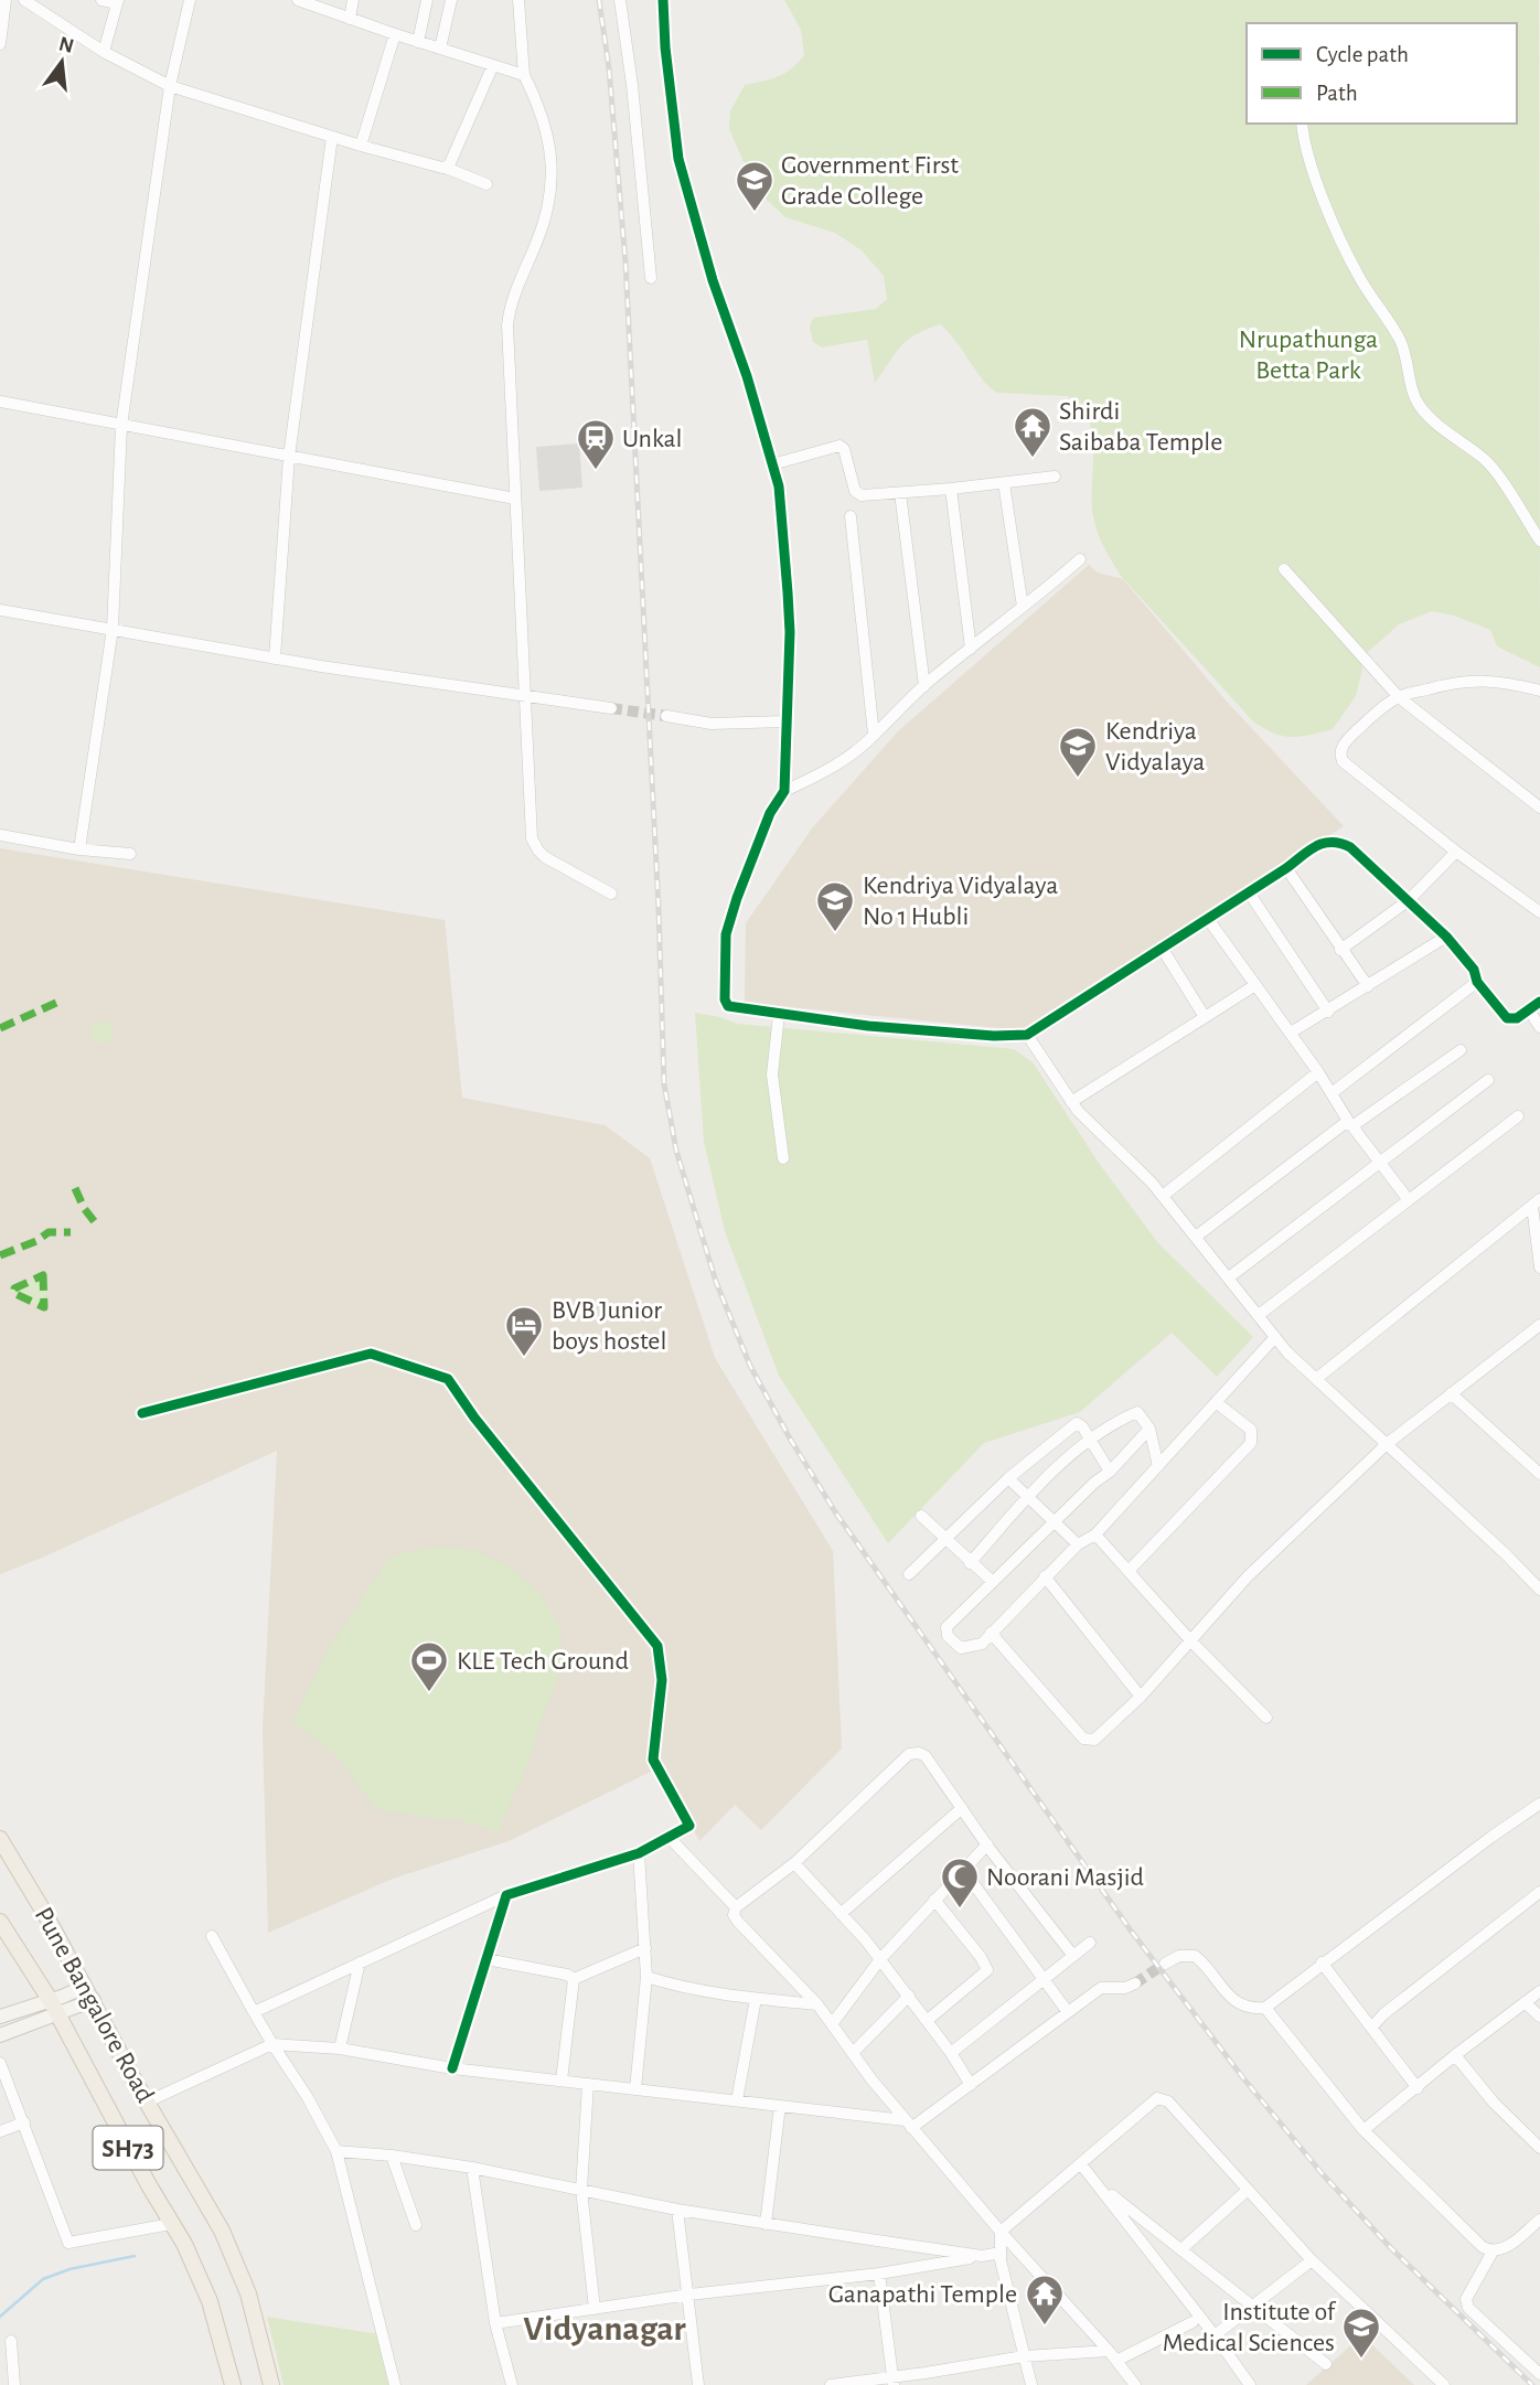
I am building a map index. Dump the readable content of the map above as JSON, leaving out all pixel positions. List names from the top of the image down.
{
  "streets": {
    "main road": ["Pune Bangalore Road", "SH73"]
  },
  "districts": ["Vidyanagar"],
  "parks": ["Nrupathunga Betta Park"],
  "places": {
    "school or university": [
      "Government First Grade College",
      "Kendriya Vidyalaya",
      "Kendriya Vidyalaya No 1 Hubli",
      "Institute of Medical Sciences"
    ],
    "temple": ["Shirdi Saibaba Temple", "Ganapathi Temple"],
    "station": ["Unkal"],
    "hotel": ["BVB Junior boys hostel"],
    "sports": ["KLE Tech Ground"],
    "mosque": ["Noorani Masjid"]
  },
  "legend": ["Cycle path", "Path"],
  "north": "top"
}
